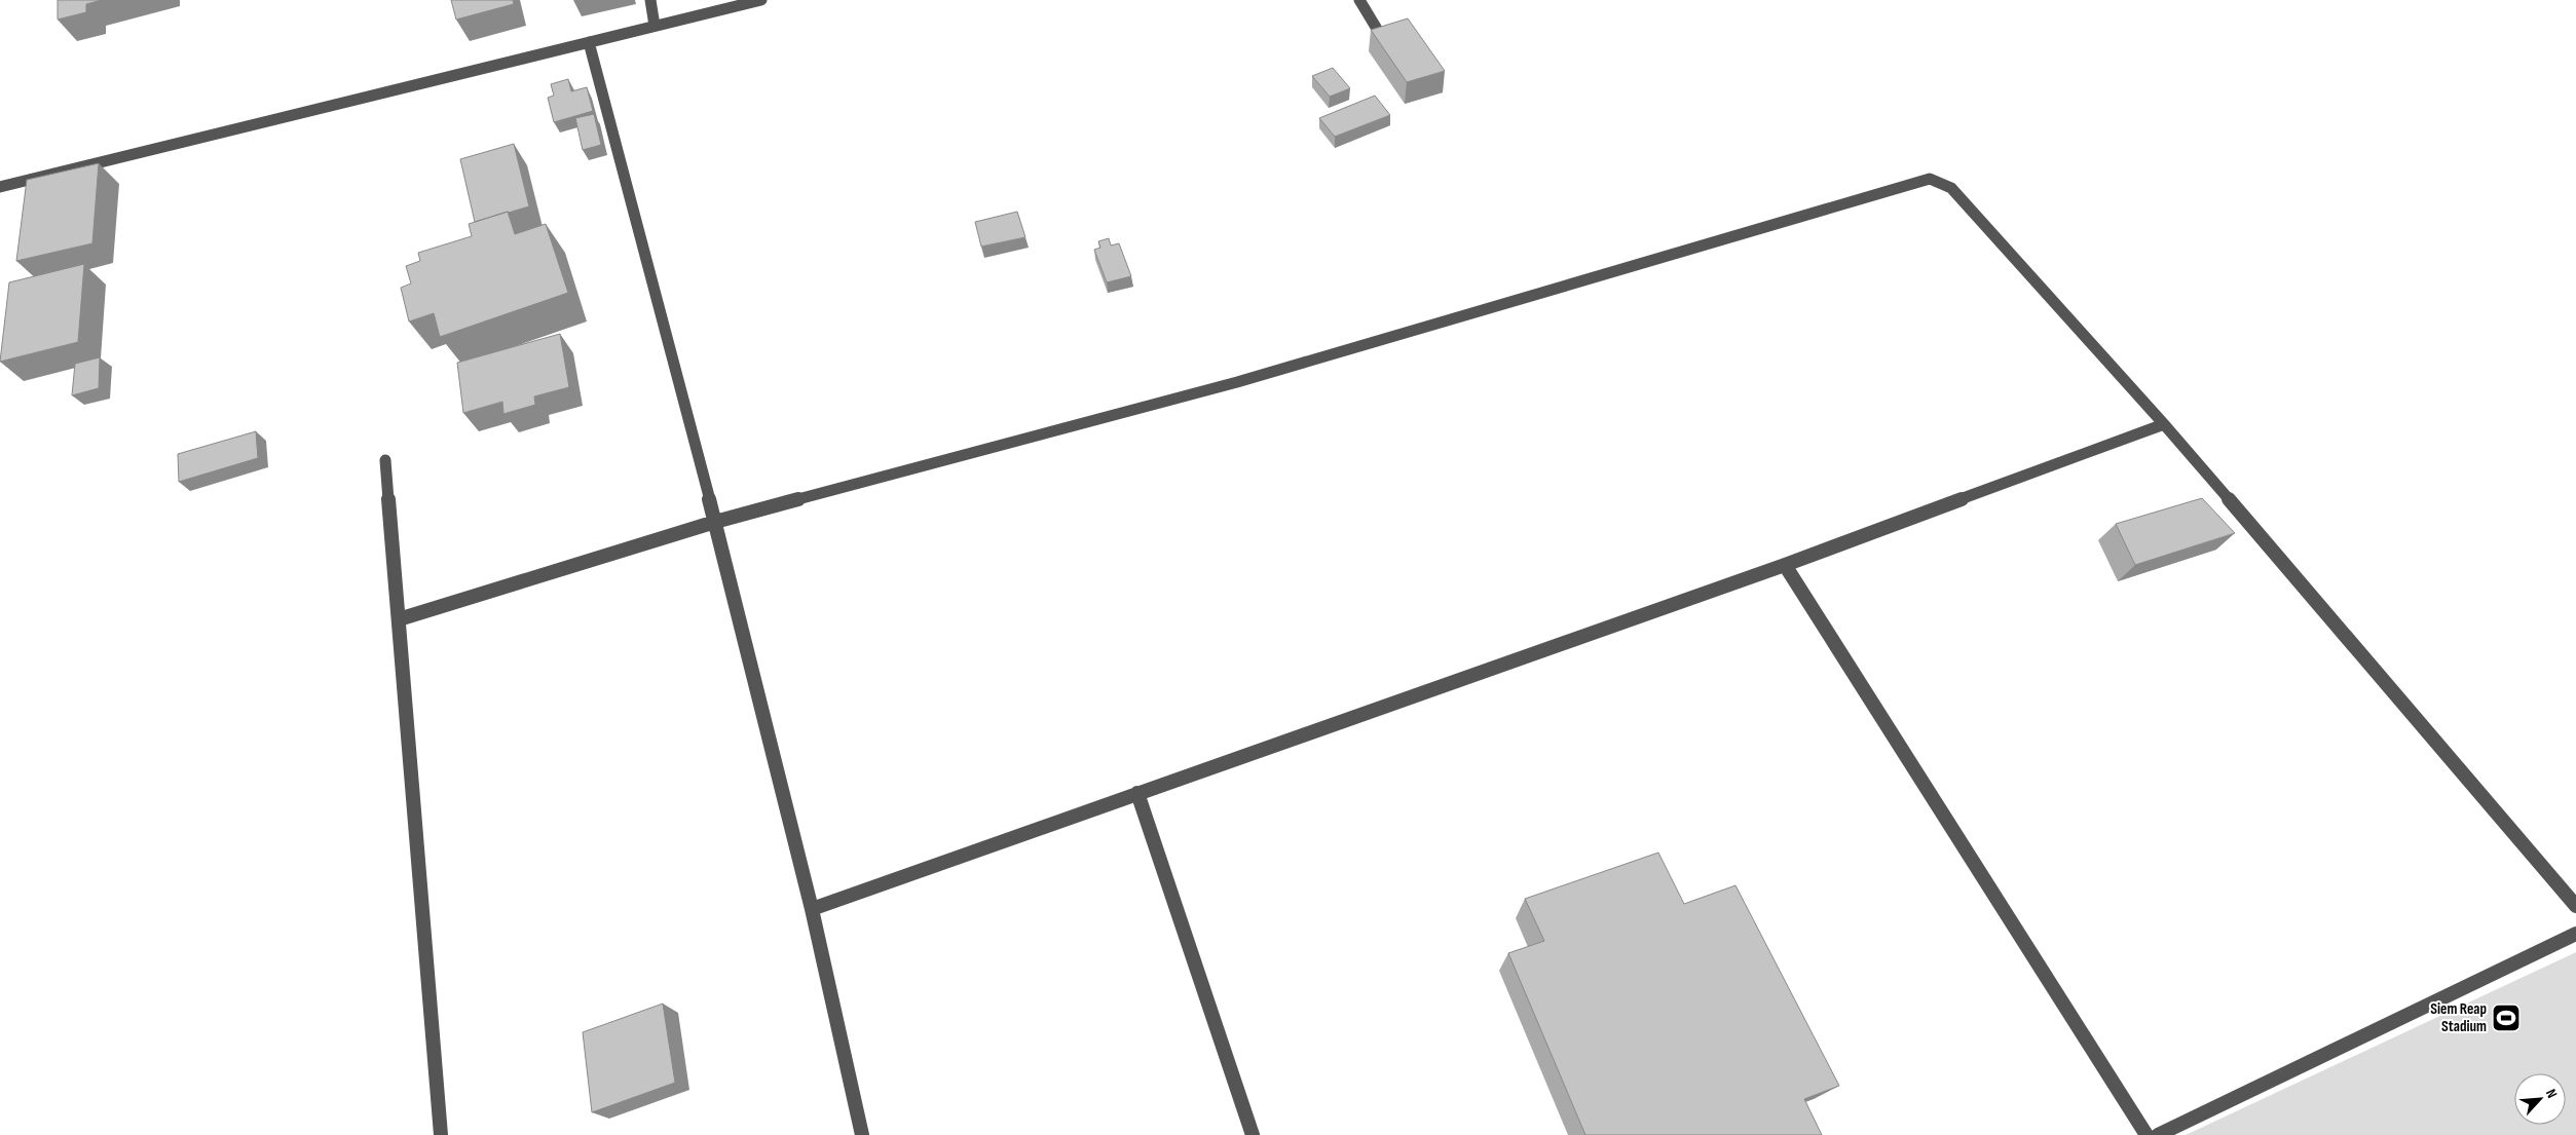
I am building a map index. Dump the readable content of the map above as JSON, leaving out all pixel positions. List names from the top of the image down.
{
  "places": {
    "sports": ["Siem Reap Stadium"]
  },
  "north": "top right"
}
